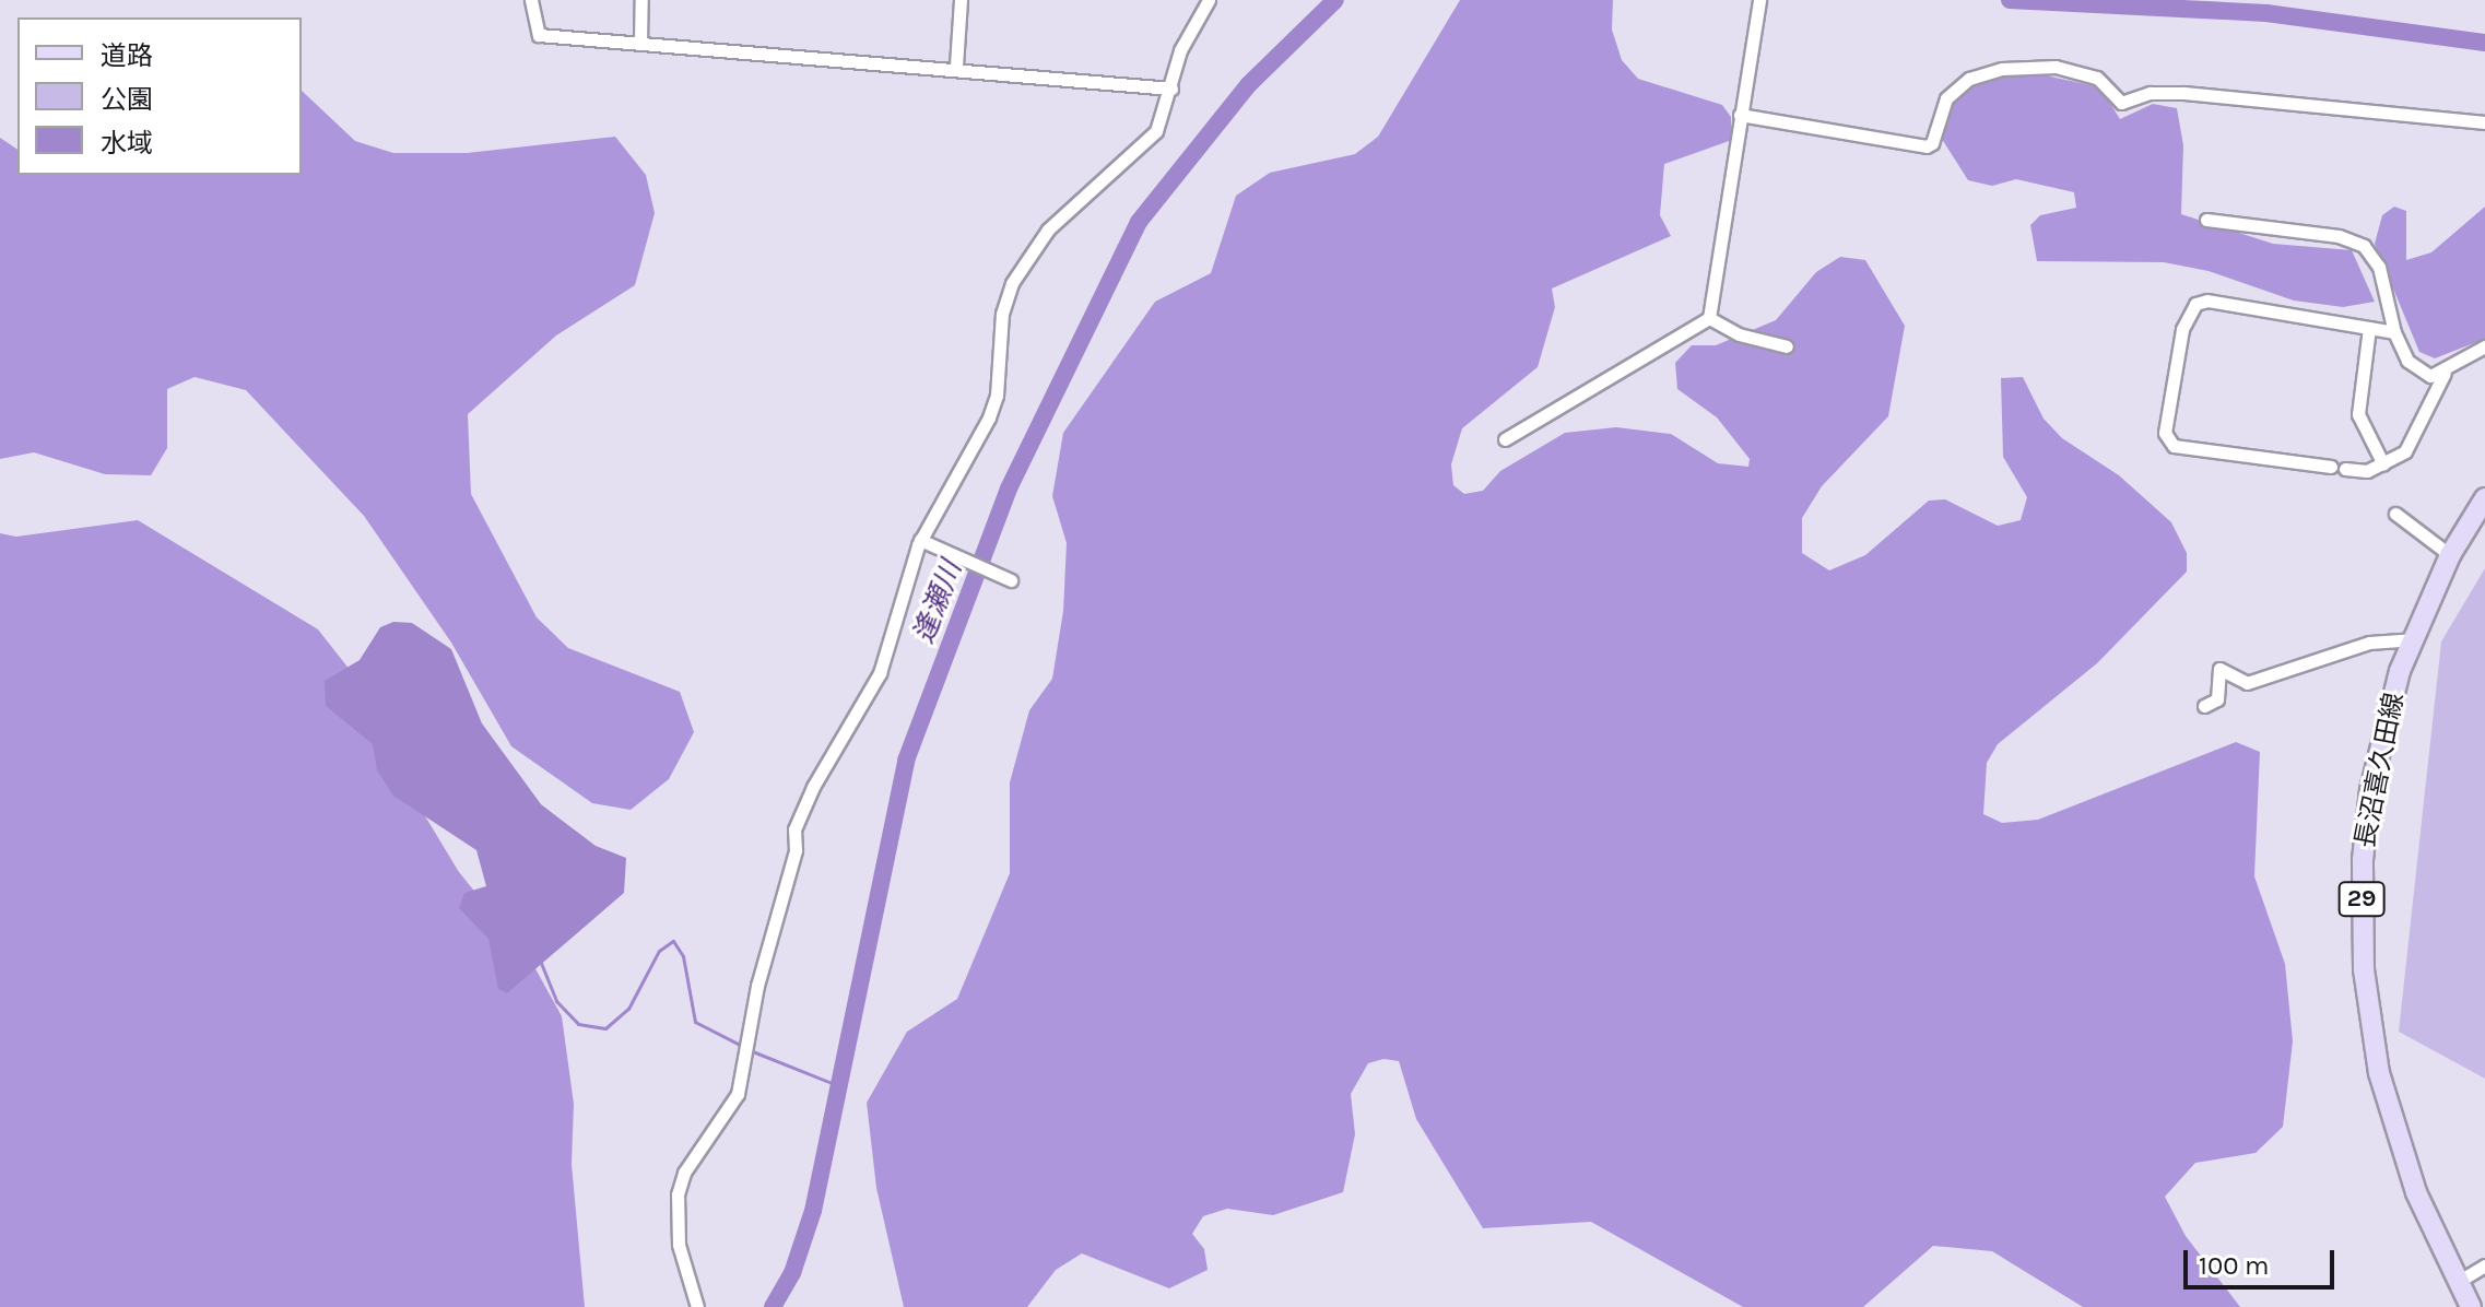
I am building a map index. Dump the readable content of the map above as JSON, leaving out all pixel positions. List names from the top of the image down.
{
  "streets": {
    "main road": ["長沼喜久田線", "29"]
  },
  "water": ["逢瀬川"],
  "legend": ["道路", "公園", "水域"],
  "scale_bar": "100 m"
}
